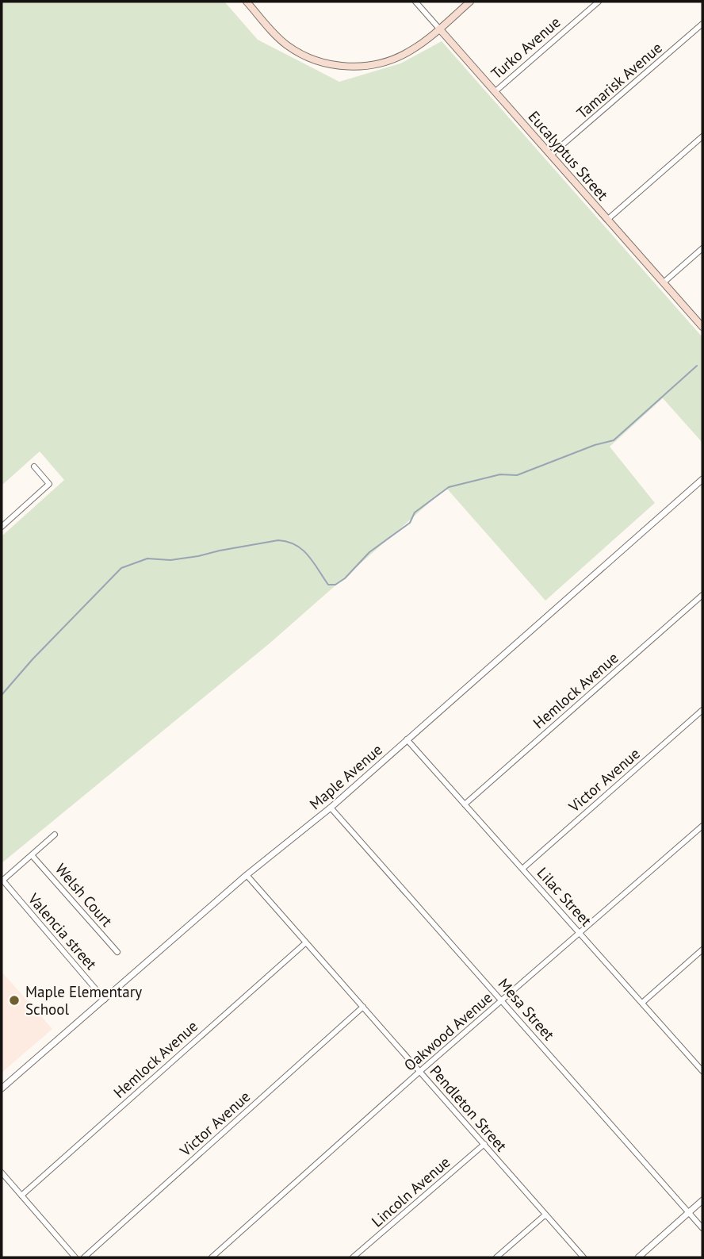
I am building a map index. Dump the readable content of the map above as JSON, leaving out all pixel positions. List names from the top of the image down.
{
  "streets": {
    "main road": ["Eucalyptus Street"],
    "street": [
      "Turko Avenue",
      "Tamarisk Avenue",
      "Hemlock Avenue",
      "Maple Avenue",
      "Victor Avenue",
      "Welsh Court",
      "Lilac Street",
      "Valencia street",
      "Mesa Street",
      "Oakwood Avenue",
      "Pendleton Street",
      "Lincoln Avenue"
    ]
  },
  "crossings": [
    ["Turko Avenue", "Eucalyptus Street"],
    ["Tamarisk Avenue", "Eucalyptus Street"],
    ["Hemlock Avenue", "Lilac Street"],
    ["Hemlock Avenue", "Pendleton Street"],
    ["Maple Avenue", "Lilac Street"],
    ["Maple Avenue", "Valencia street"],
    ["Maple Avenue", "Mesa Street"],
    ["Maple Avenue", "Pendleton Street"],
    ["Victor Avenue", "Lilac Street"],
    ["Victor Avenue", "Pendleton Street"],
    ["Lilac Street", "Oakwood Avenue"],
    ["Mesa Street", "Oakwood Avenue"],
    ["Oakwood Avenue", "Pendleton Street"],
    ["Pendleton Street", "Lincoln Avenue"]
  ],
  "places": ["Maple Elementary School"]
}
